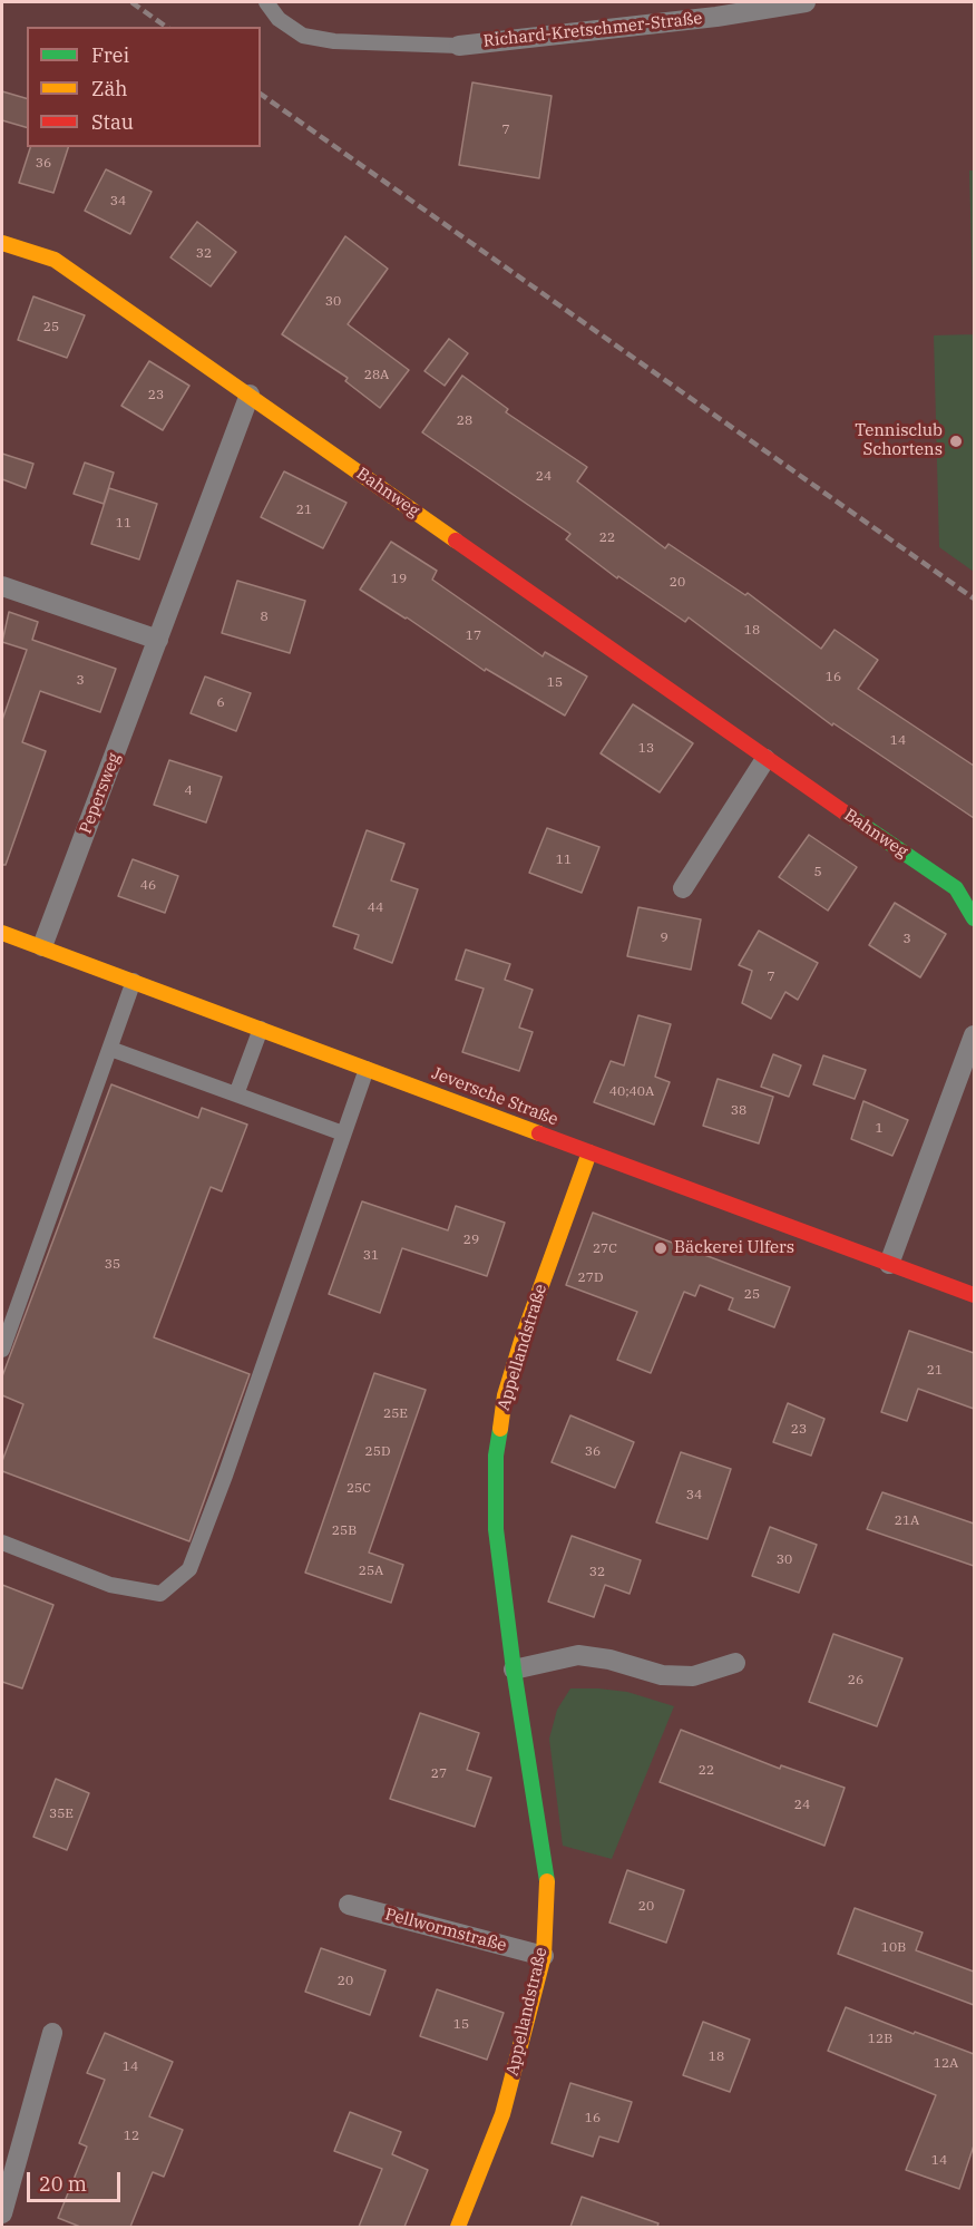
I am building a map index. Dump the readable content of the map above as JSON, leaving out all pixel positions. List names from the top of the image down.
{
  "streets": {
    "street": [
      "Richard-Kretschmer-Straße",
      "Bahnweg",
      "Pepersweg",
      "Jeversche Straße",
      "Appellandstraße",
      "Pellwormstraße"
    ]
  },
  "crossings": [
    ["Bahnweg", "Pepersweg"],
    ["Pepersweg", "Jeversche Straße"],
    ["Jeversche Straße", "Appellandstraße"],
    ["Appellandstraße", "Pellwormstraße"]
  ],
  "places": ["Tennisclub Schortens", "Bäckerei Ulfers"],
  "house_numbers": [
    "7",
    "36",
    "34",
    "32",
    "30",
    "25",
    "28A",
    "23",
    "28",
    "24",
    "21",
    "11",
    "22",
    "19",
    "20",
    "8",
    "18",
    "17",
    "16",
    "3",
    "15",
    "6",
    "14",
    "13",
    "4",
    "11",
    "5",
    "46",
    "44",
    "9",
    "3",
    "7",
    "40;40A",
    "38",
    "1",
    "29",
    "27C",
    "31",
    "35",
    "27D",
    "25",
    "21",
    "25E",
    "23",
    "25D",
    "36",
    "25C",
    "34",
    "21A",
    "25B",
    "30",
    "25A",
    "32",
    "26",
    "22",
    "27",
    "24",
    "35E",
    "20",
    "10B",
    "20",
    "15",
    "12B",
    "18",
    "12A",
    "14",
    "16",
    "12",
    "14"
  ],
  "legend": ["Frei", "Zäh", "Stau"],
  "scale_bar": "20 m"
}
